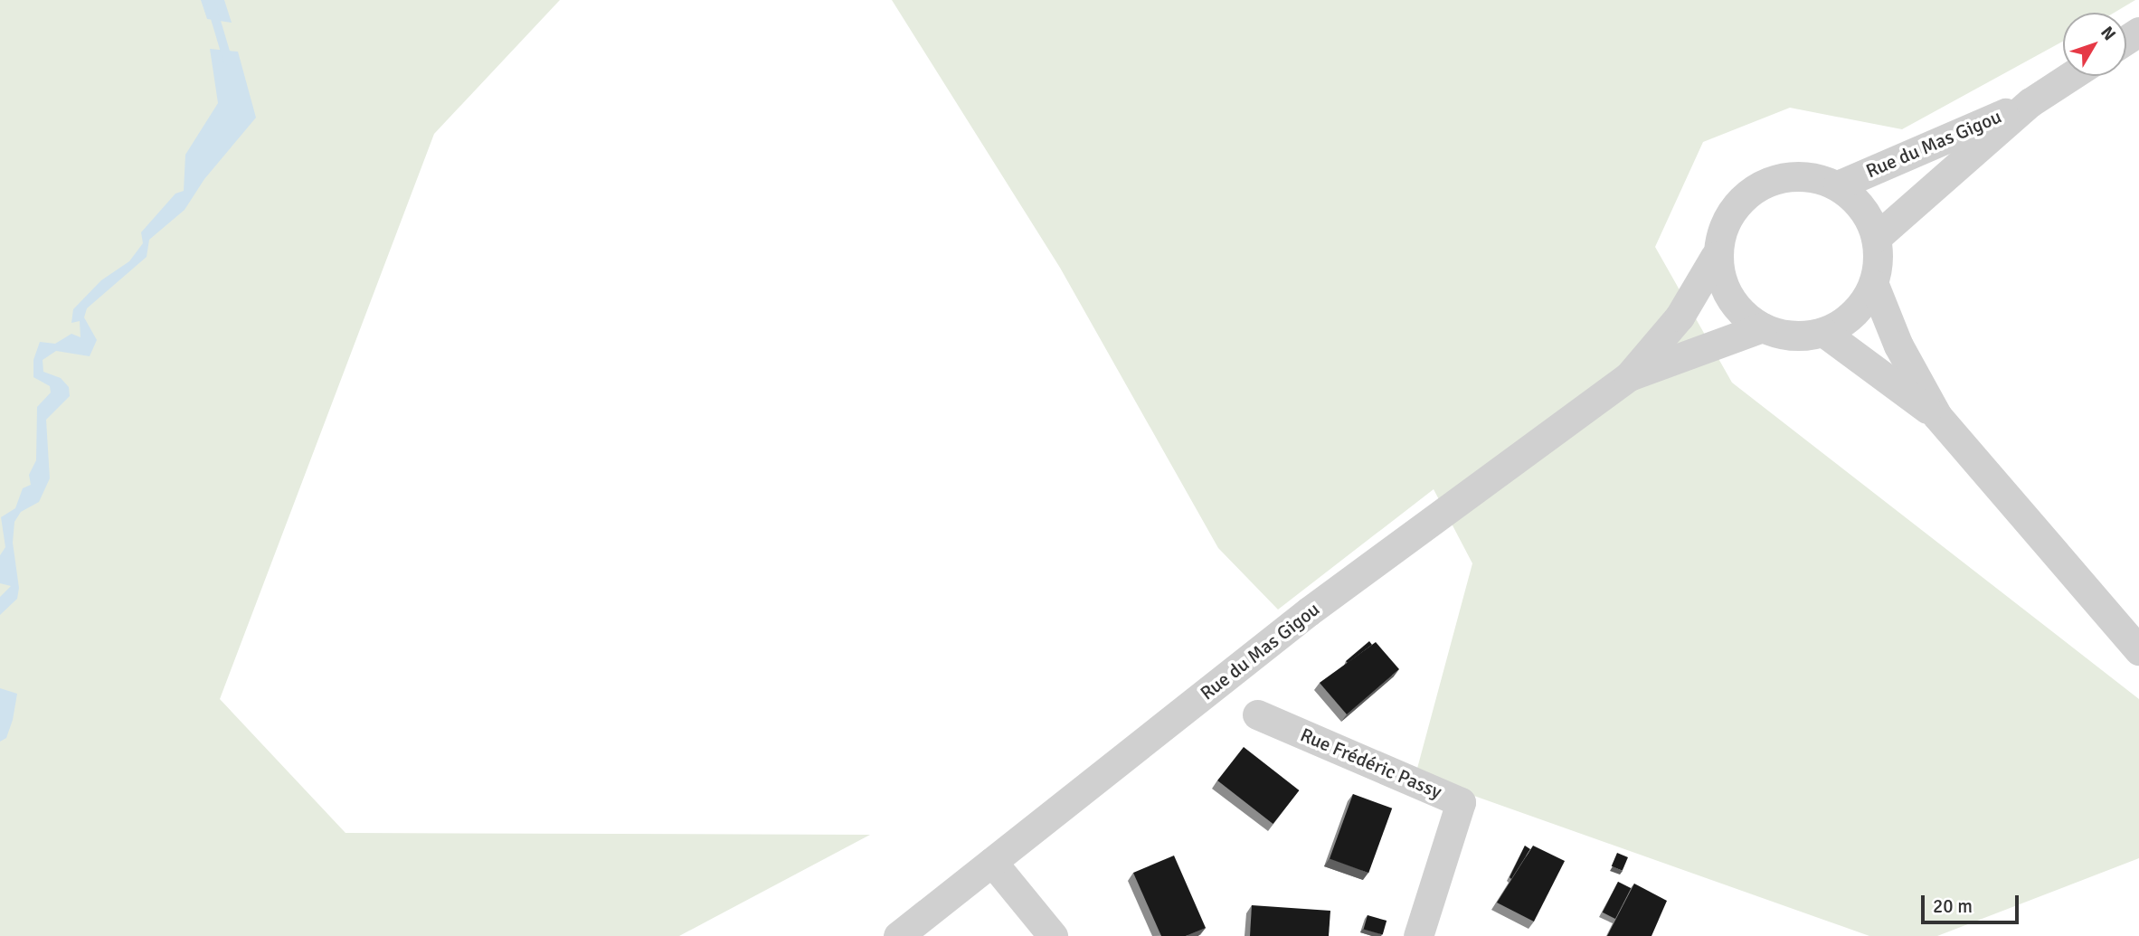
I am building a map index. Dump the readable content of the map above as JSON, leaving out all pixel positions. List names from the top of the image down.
{
  "streets": {
    "street": ["Rue du Mas Gigou", "Rue Frédéric Passy"]
  },
  "scale_bar": "20 m",
  "north": "top right"
}
